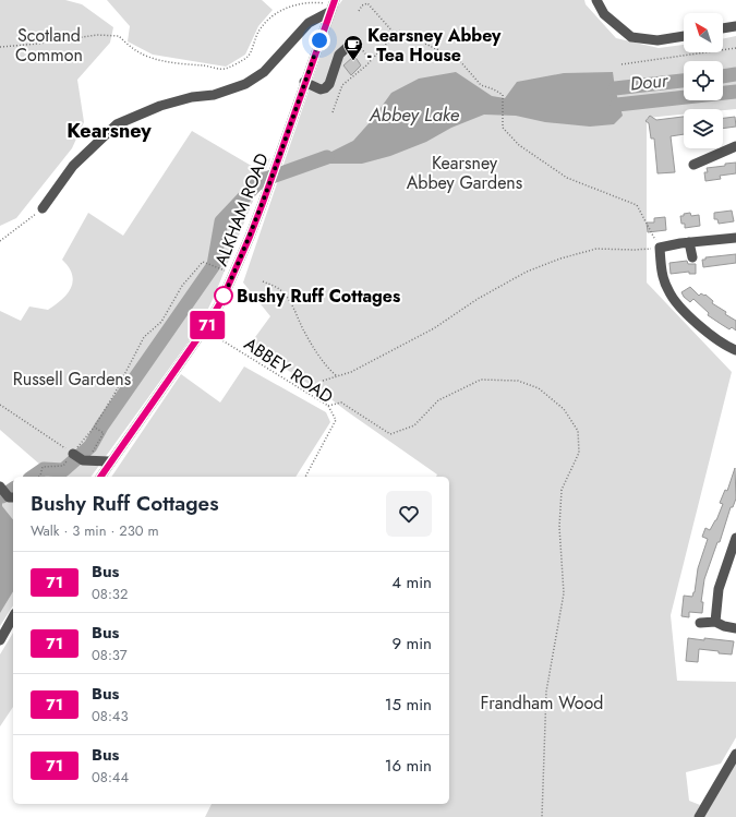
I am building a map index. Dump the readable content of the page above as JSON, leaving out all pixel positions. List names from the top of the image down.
{
  "streets": {
    "street": ["ALKHAM ROAD"],
    "path": ["ABBEY ROAD"]
  },
  "crossings": [
    ["ALKHAM ROAD", "ABBEY ROAD"]
  ],
  "districts": ["Kearsney"],
  "water": ["Dour", "Abbey Lake"],
  "parks": [
    "Scotland Common",
    "Kearsney Abbey Gardens",
    "Russell Gardens",
    "Frandham Wood"
  ],
  "places": {
    "cafe": ["Kearsney Abbey - Tea House"],
    "other": ["Bushy Ruff Cottages"]
  },
  "lines": ["bus line 71"],
  "north": "top left",
  "page": {
    "on_map": "71",
    "heading": ["Bushy Ruff Cottages", "Walk · 3 min · 230 m"],
    "list": [
      {
        "mark": "71",
        "name": "Bus",
        "note": "08:32",
        "value": "4 min"
      },
      {
        "mark": "71",
        "name": "Bus",
        "note": "08:37",
        "value": "9 min"
      },
      {
        "mark": "71",
        "name": "Bus",
        "note": "08:43",
        "value": "15 min"
      },
      {
        "mark": "71",
        "name": "Bus",
        "note": "08:44",
        "value": "16 min"
      }
    ]
  }
}
